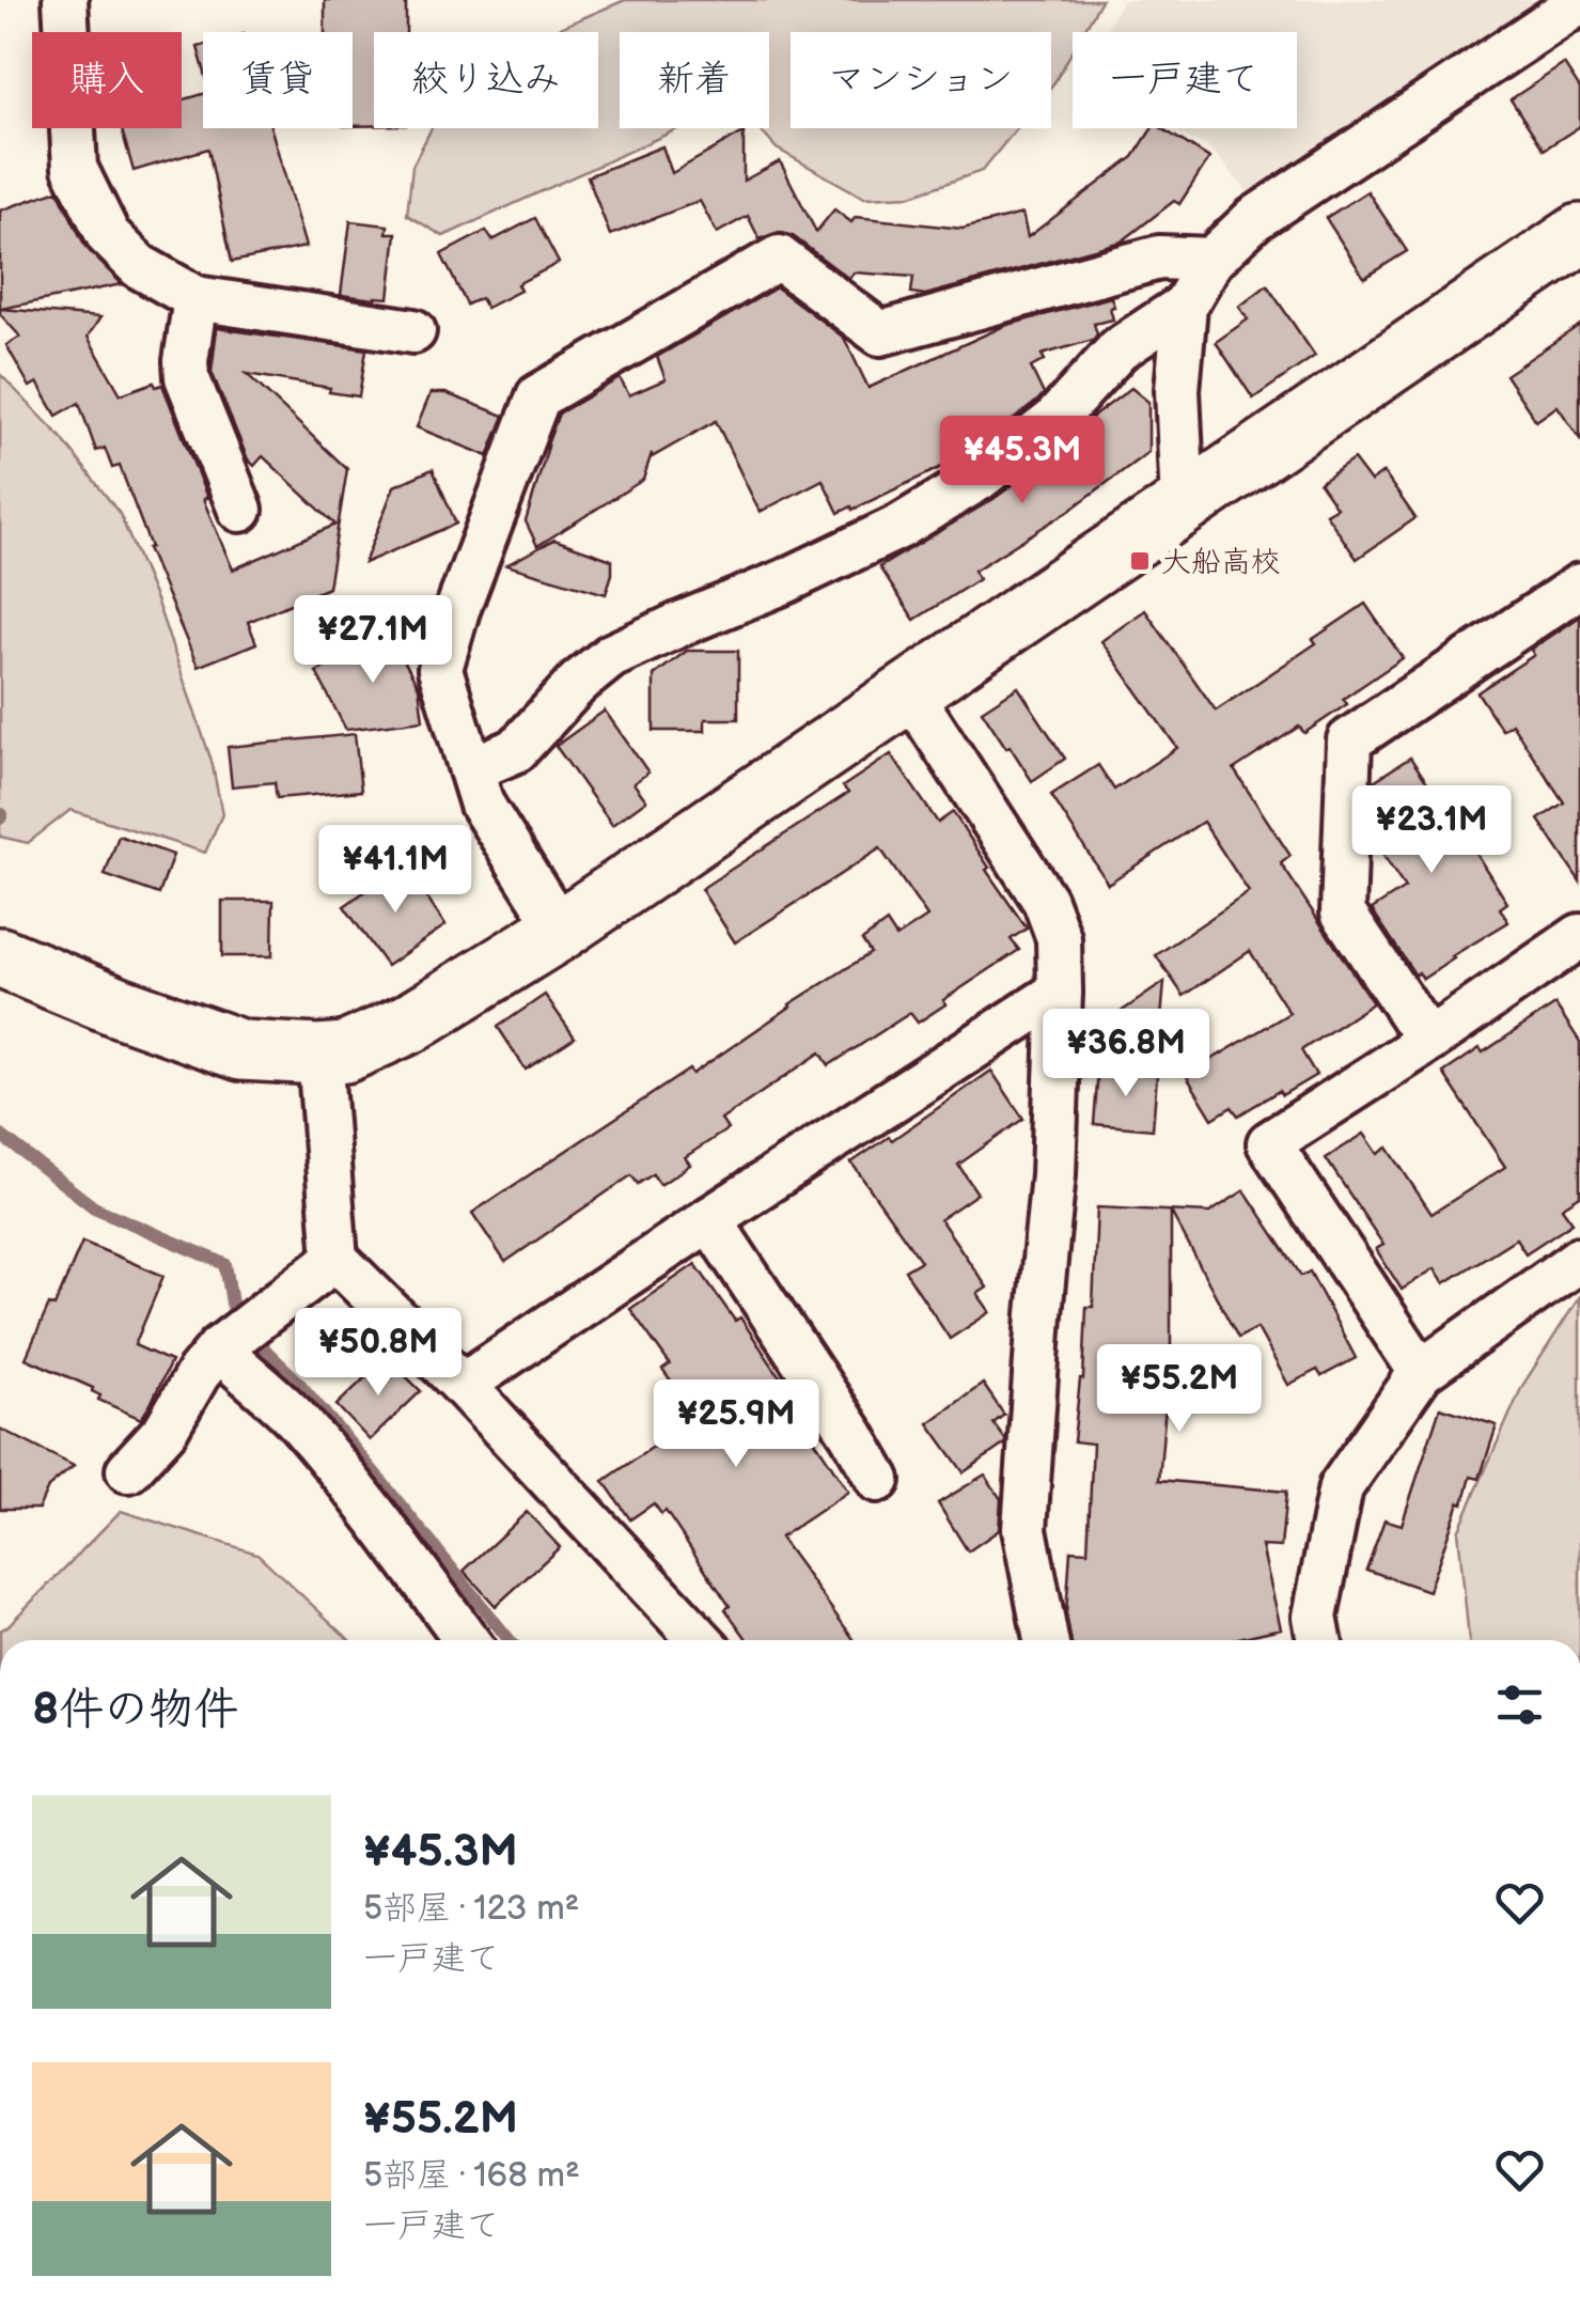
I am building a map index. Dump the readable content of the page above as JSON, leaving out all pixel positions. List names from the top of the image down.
{
  "places": {
    "transit": ["大船高校"]
  },
  "page": {
    "chip": [
      "購入",
      "賃貸",
      "絞り込み",
      "新着",
      "マンション",
      "一戸建て"
    ],
    "price": [
      "¥45.3M",
      "¥27.1M",
      "¥23.1M",
      "¥41.1M",
      "¥36.8M",
      "¥50.8M",
      "¥55.2M",
      "¥25.9M"
    ],
    "heading": "8件の物件",
    "list": [
      {
        "name": "¥45.3M",
        "note": "5部屋 · 123 m² · 一戸建て"
      },
      {
        "name": "¥55.2M",
        "note": "5部屋 · 168 m² · 一戸建て"
      }
    ]
  }
}
